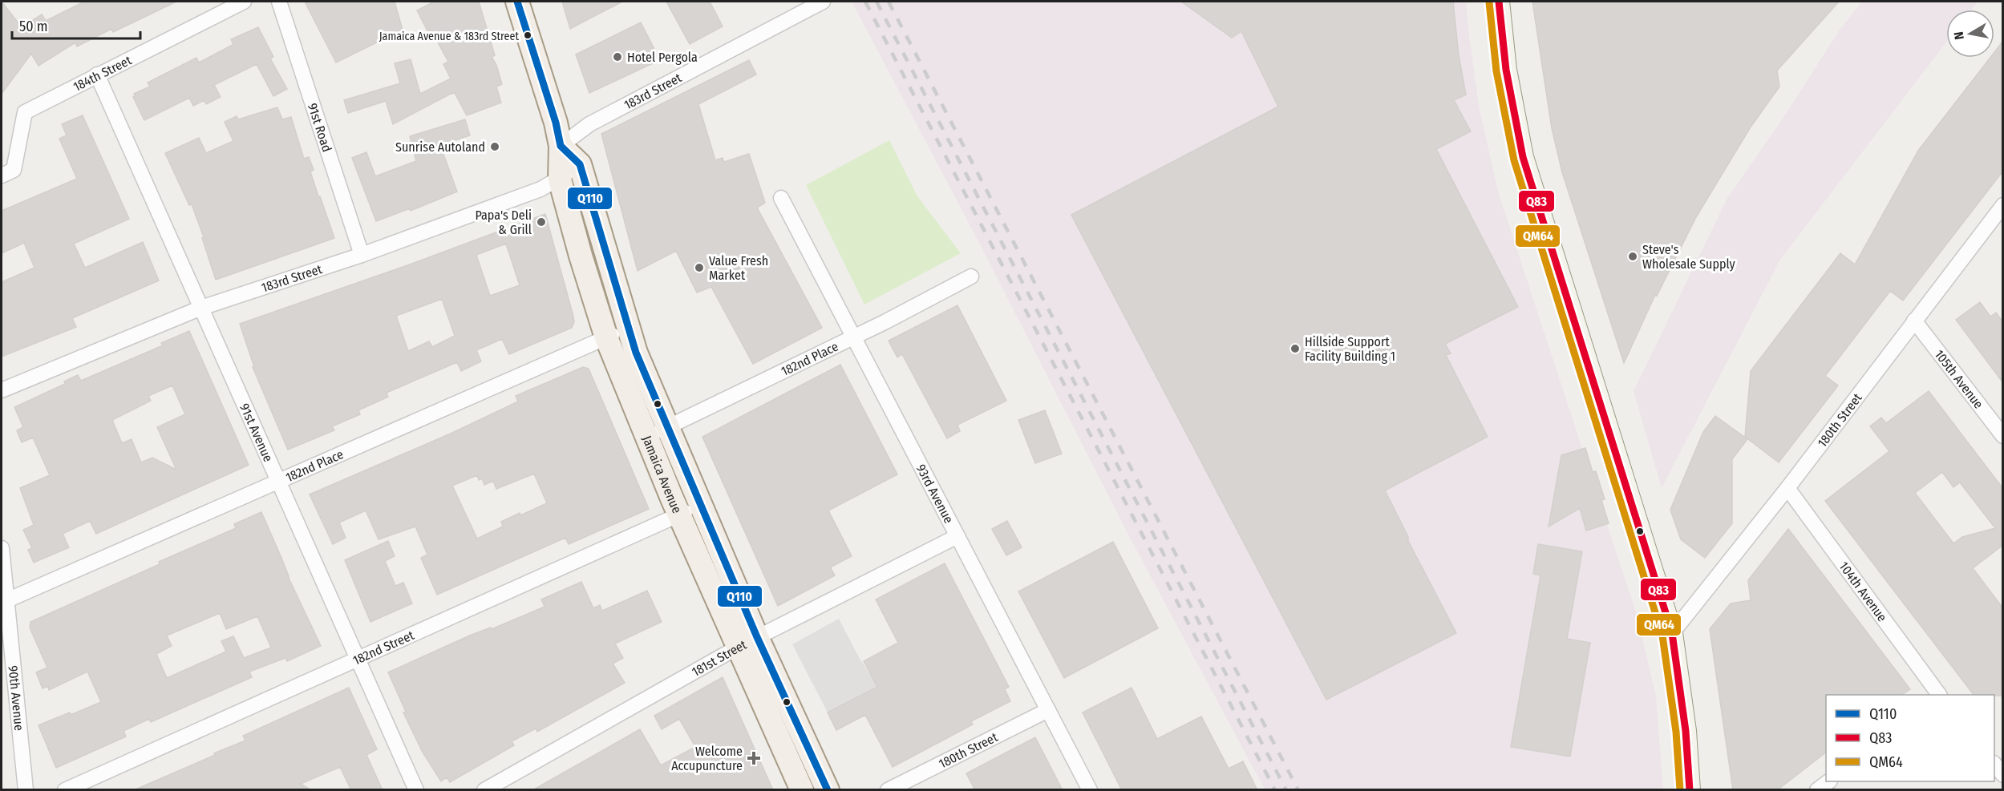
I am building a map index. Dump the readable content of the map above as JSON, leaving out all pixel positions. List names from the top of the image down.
{
  "streets": {
    "main road": ["Jamaica Avenue"],
    "street": [
      "184th Street",
      "183rd Street",
      "91st Road",
      "182nd Place",
      "105th Avenue",
      "180th Street",
      "91st Avenue",
      "93rd Avenue",
      "104th Avenue",
      "182nd Street",
      "181st Street",
      "90th Avenue"
    ]
  },
  "crossings": [
    ["184th Street", "91st Avenue"],
    ["183rd Street", "91st Road"],
    ["183rd Street", "91st Avenue"],
    ["183rd Street", "Jamaica Avenue"],
    ["182nd Place", "91st Avenue"],
    ["182nd Place", "Jamaica Avenue"],
    ["182nd Place", "93rd Avenue"],
    ["182nd Place", "90th Avenue"],
    ["105th Avenue", "180th Street"],
    ["180th Street", "93rd Avenue"],
    ["180th Street", "104th Avenue"],
    ["91st Avenue", "182nd Street"],
    ["Jamaica Avenue", "182nd Street"],
    ["Jamaica Avenue", "181st Street"],
    ["93rd Avenue", "181st Street"]
  ],
  "places": {
    "other": [
      "Jamaica Avenue & 183rd Street",
      "Hotel Pergola",
      "Sunrise Autoland",
      "Papa's Deli & Grill",
      "Steve's Wholesale Supply",
      "Value Fresh Market",
      "Hillside Support Facility Building 1"
    ],
    "health": ["Welcome Accupuncture"]
  },
  "lines": ["transit line Q110", "transit line Q83", "transit line QM64"],
  "legend": ["Q110", "Q83", "QM64"],
  "scale_bar": "50 m",
  "north": "left"
}
